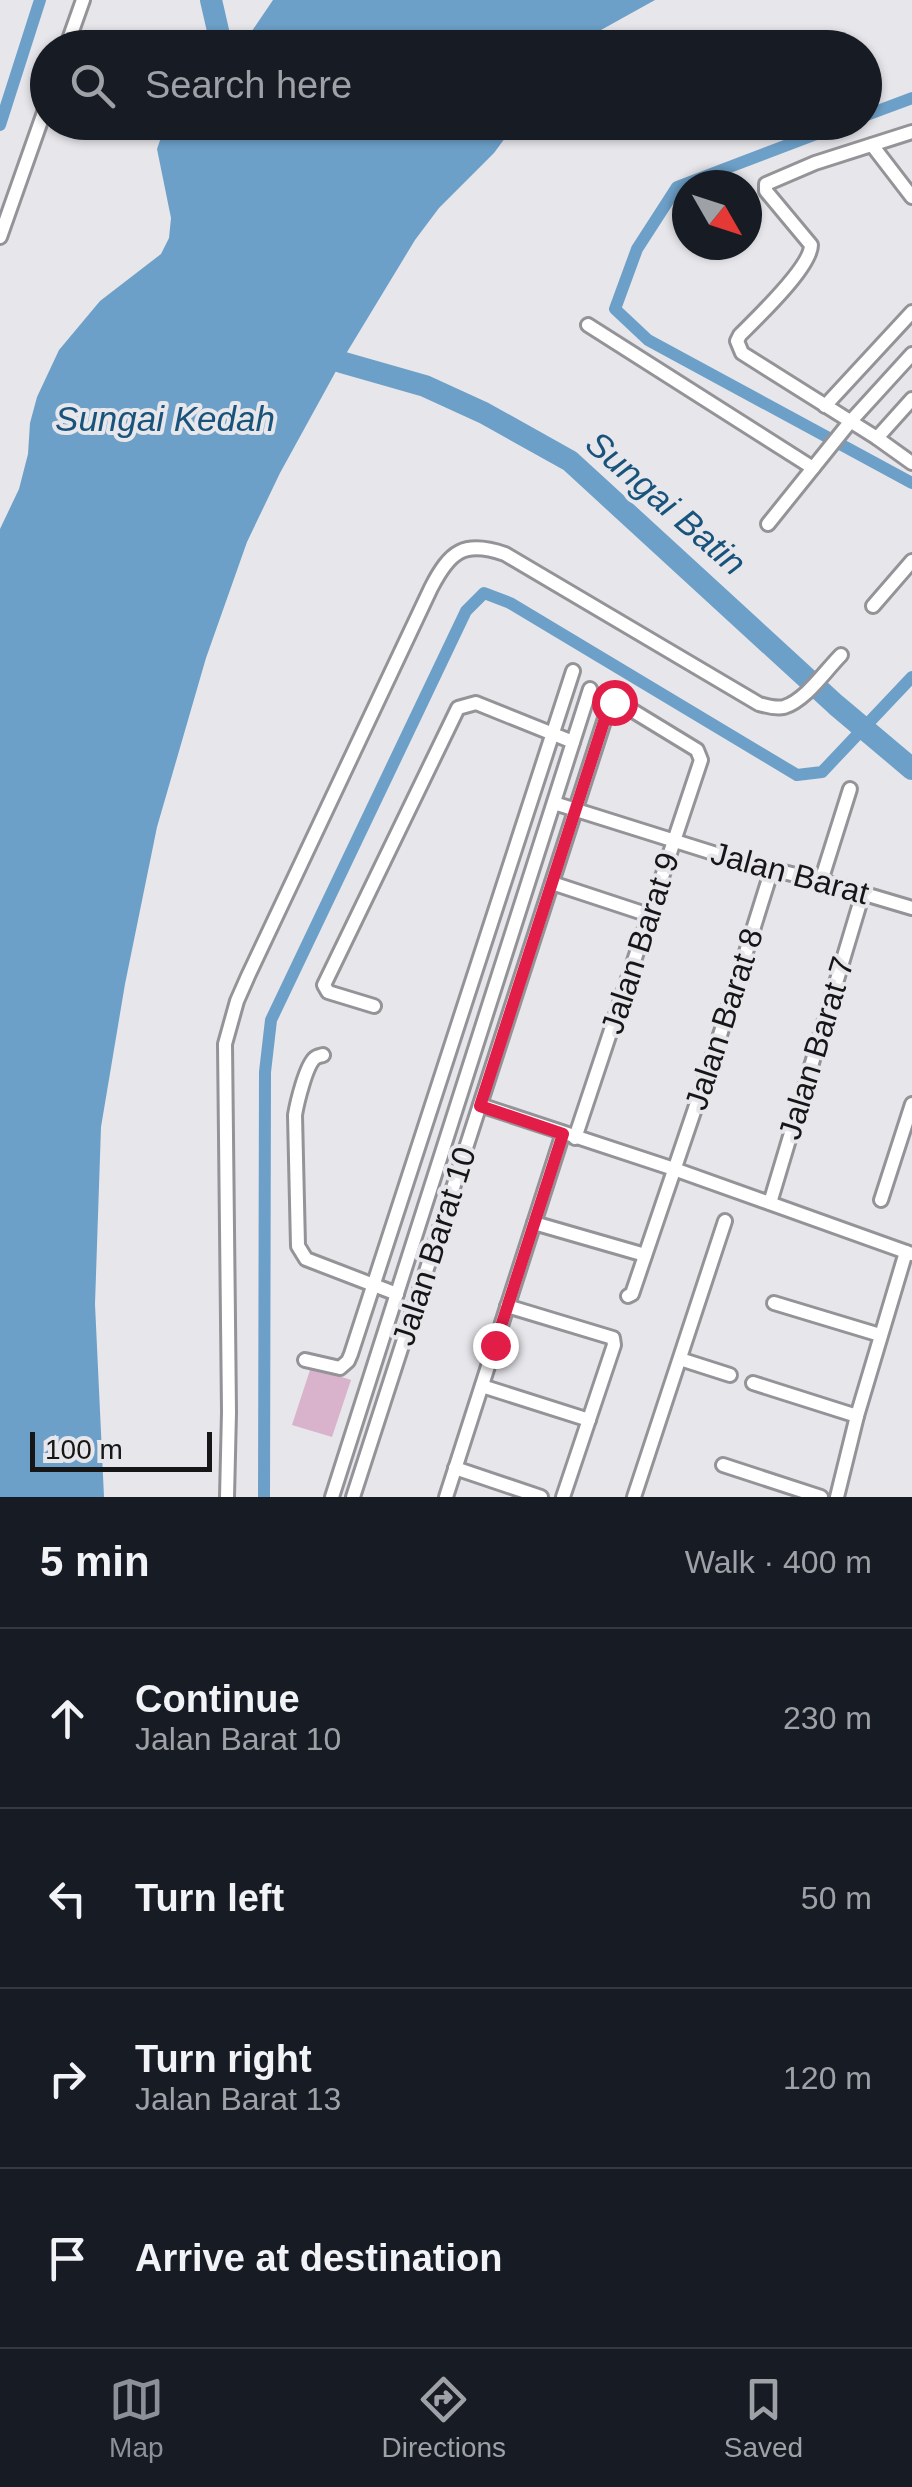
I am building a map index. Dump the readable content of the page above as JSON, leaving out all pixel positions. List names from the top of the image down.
{
  "streets": {
    "street": [
      "Jalan Barat",
      "Jalan Barat 9",
      "Jalan Barat 8",
      "Jalan Barat 7",
      "Jalan Barat 10"
    ]
  },
  "crossings": [
    ["Jalan Barat", "Jalan Barat 9"],
    ["Jalan Barat", "Jalan Barat 8"],
    ["Jalan Barat", "Jalan Barat 7"],
    ["Jalan Barat", "Jalan Barat 10"],
    ["Jalan Barat 9", "Jalan Barat 10"]
  ],
  "water": ["Sungai Kedah", "Sungai Batin"],
  "scale_bar": "100 m",
  "north": "bottom right",
  "page": {
    "search": "Search here",
    "scale": "100 m",
    "heading": ["5 min", "Walk · 400 m"],
    "list": [
      ["Continue", "Jalan Barat 10", "230 m"],
      ["Turn left", "50 m"],
      ["Turn right", "Jalan Barat 13", "120 m"],
      "Arrive at destination"
    ],
    "nav": ["Map", "Directions", "Saved"]
  }
}
